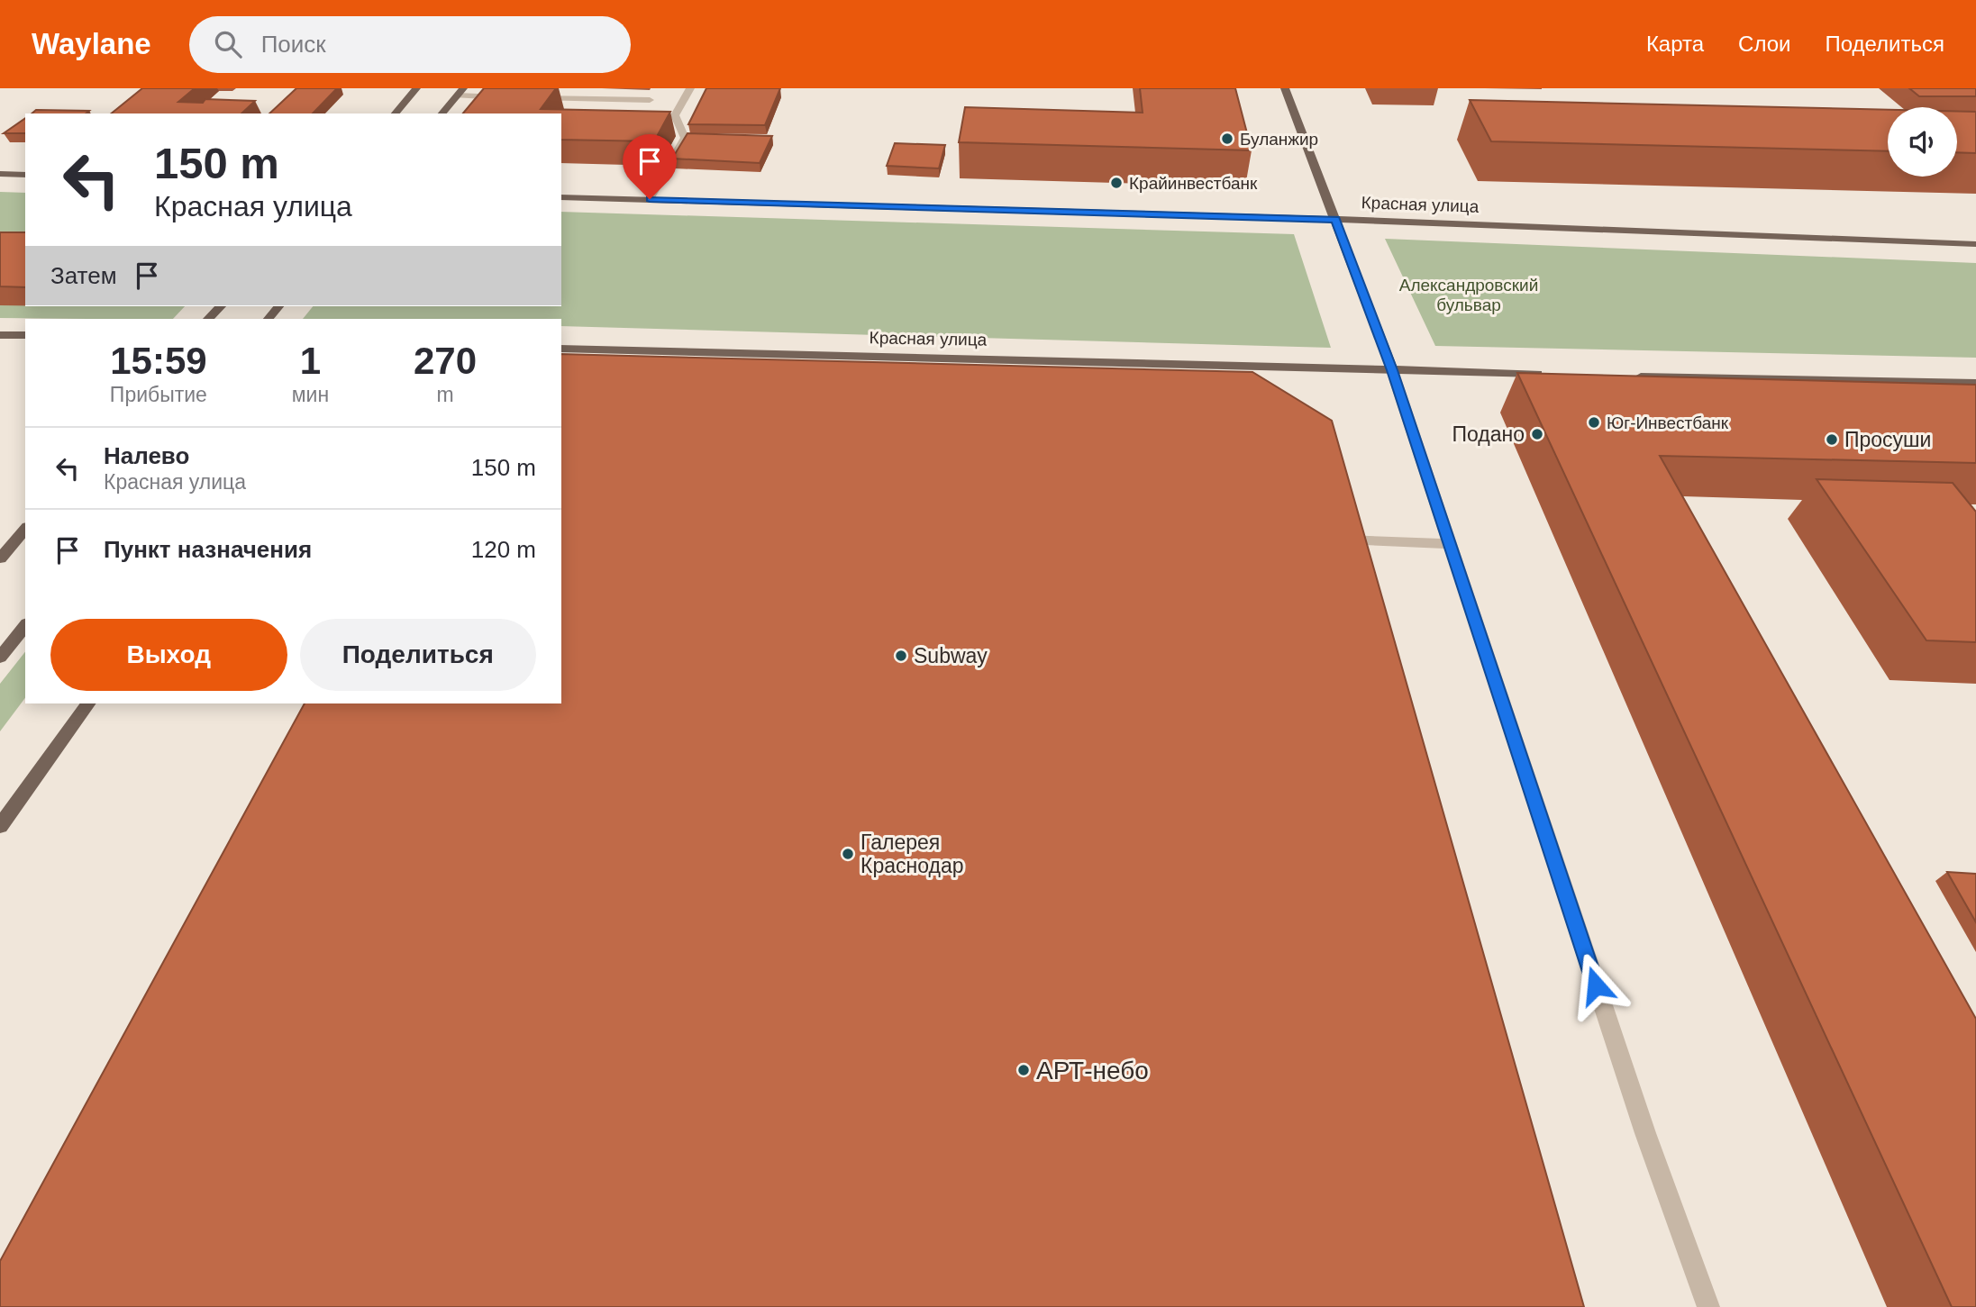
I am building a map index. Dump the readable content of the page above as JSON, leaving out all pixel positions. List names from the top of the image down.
{
  "streets": {
    "main road": ["Красная улица"]
  },
  "parks": ["Александровский бульвар"],
  "places": [
    "Буланжир",
    "Крайинвестбанк",
    "Юг-Инвестбанк",
    "Подано",
    "Просуши",
    "Subway",
    "Галерея Краснодар",
    "АРТ-небо"
  ],
  "page": {
    "header": "Waylane",
    "search": "Поиск",
    "nav": ["Карта", "Слои", "Поделиться"],
    "turn": ["150 m", "Красная улица"],
    "then": "Затем",
    "eta": [
      "15:59",
      "Прибытие",
      "1",
      "мин",
      "270",
      "m"
    ],
    "list": [
      {
        "name": "Налево",
        "note": "Красная улица",
        "value": "150 m"
      },
      {
        "name": "Пункт назначения",
        "value": "120 m"
      }
    ],
    "buttons": ["Выход", "Поделиться"]
  }
}
